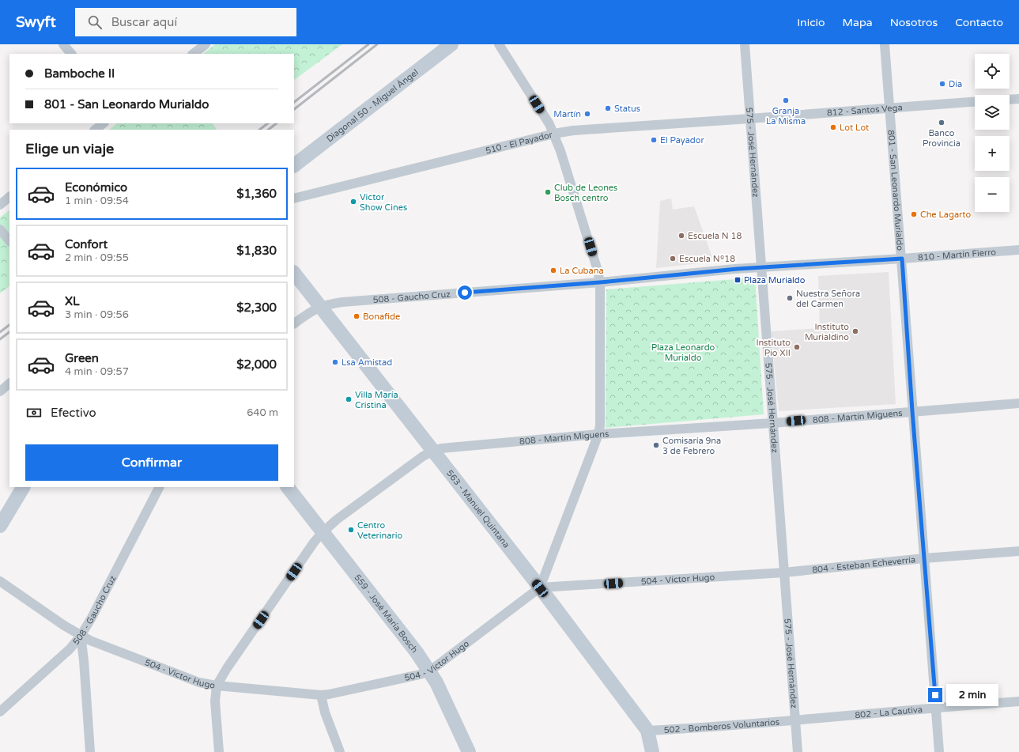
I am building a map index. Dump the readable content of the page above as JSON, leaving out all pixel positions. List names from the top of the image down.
{
  "streets": {
    "street": [
      "Diagonal 50 - Miguel Ángel",
      "812 - Santos Vega",
      "510 - El Payador",
      "575 - José Hernández",
      "801 - San Leonardo Murialdo",
      "810 - Martín Fierro",
      "508 - Gaucho Cruz",
      "808 - Martín Miguens",
      "563 - Manuel Quintana",
      "804 - Esteban Echeverría",
      "504 - Víctor Hugo",
      "559 - José María Bosch",
      "802 - La Cautiva",
      "502 - Bomberos Voluntarios"
    ]
  },
  "crossings": [
    ["812 - Santos Vega", "510 - El Payador"],
    ["812 - Santos Vega", "575 - José Hernández"],
    ["812 - Santos Vega", "801 - San Leonardo Murialdo"],
    ["510 - El Payador", "575 - José Hernández"],
    ["575 - José Hernández", "810 - Martín Fierro"],
    ["575 - José Hernández", "508 - Gaucho Cruz"],
    ["575 - José Hernández", "808 - Martín Miguens"],
    ["575 - José Hernández", "804 - Esteban Echeverría"],
    ["575 - José Hernández", "504 - Víctor Hugo"],
    ["575 - José Hernández", "802 - La Cautiva"],
    ["575 - José Hernández", "502 - Bomberos Voluntarios"],
    ["801 - San Leonardo Murialdo", "810 - Martín Fierro"],
    ["801 - San Leonardo Murialdo", "808 - Martín Miguens"],
    ["801 - San Leonardo Murialdo", "804 - Esteban Echeverría"],
    ["801 - San Leonardo Murialdo", "802 - La Cautiva"],
    ["810 - Martín Fierro", "508 - Gaucho Cruz"],
    ["508 - Gaucho Cruz", "563 - Manuel Quintana"],
    ["508 - Gaucho Cruz", "504 - Víctor Hugo"],
    ["808 - Martín Miguens", "563 - Manuel Quintana"],
    ["808 - Martín Miguens", "504 - Víctor Hugo"],
    ["808 - Martín Miguens", "559 - José María Bosch"],
    ["563 - Manuel Quintana", "504 - Víctor Hugo"],
    ["563 - Manuel Quintana", "502 - Bomberos Voluntarios"],
    ["804 - Esteban Echeverría", "504 - Víctor Hugo"],
    ["504 - Víctor Hugo", "559 - José María Bosch"],
    ["802 - La Cautiva", "502 - Bomberos Voluntarios"]
  ],
  "parks": ["Plaza Leonardo Murialdo"],
  "places": {
    "other": [
      "Dia",
      "Granja La Misma",
      "Status",
      "Martín",
      "Banco Provincia",
      "Lot Lot",
      "El Payador",
      "Club de Leones Bosch centro",
      "Victor Show Cines",
      "Che Lagarto",
      "Escuela N 18",
      "Escuela Nº18",
      "La Cubana",
      "Nuestra Señora del Carmen",
      "Bonafide",
      "Instituto Murialdino",
      "Instituto Pio XII",
      "Lsa Amistad",
      "Villa María Cristina",
      "Comisaría 9na 3 de Febrero",
      "Centro Veterinario"
    ],
    "transit": ["Plaza Murialdo"]
  },
  "page": {
    "header": "Swyft",
    "search": "Buscar aquí",
    "nav": [
      "Inicio",
      "Mapa",
      "Nosotros",
      "Contacto"
    ],
    "map_buttons": ["+", "−"],
    "banner": ["Bamboche II", "801 - San Leonardo Murialdo"],
    "heading": "Elige un viaje",
    "list": [
      {
        "name": "Económico",
        "note": "1 min · 09:54",
        "value": "$1,360"
      },
      {
        "name": "Confort",
        "note": "2 min · 09:55",
        "value": "$1,830"
      },
      {
        "name": "XL",
        "note": "3 min · 09:56",
        "value": "$2,300"
      },
      {
        "name": "Green",
        "note": "4 min · 09:57",
        "value": "$2,000"
      }
    ],
    "pay": ["Efectivo", "640 m"],
    "buttons": "Confirmar",
    "bubble": "2 min"
  }
}
